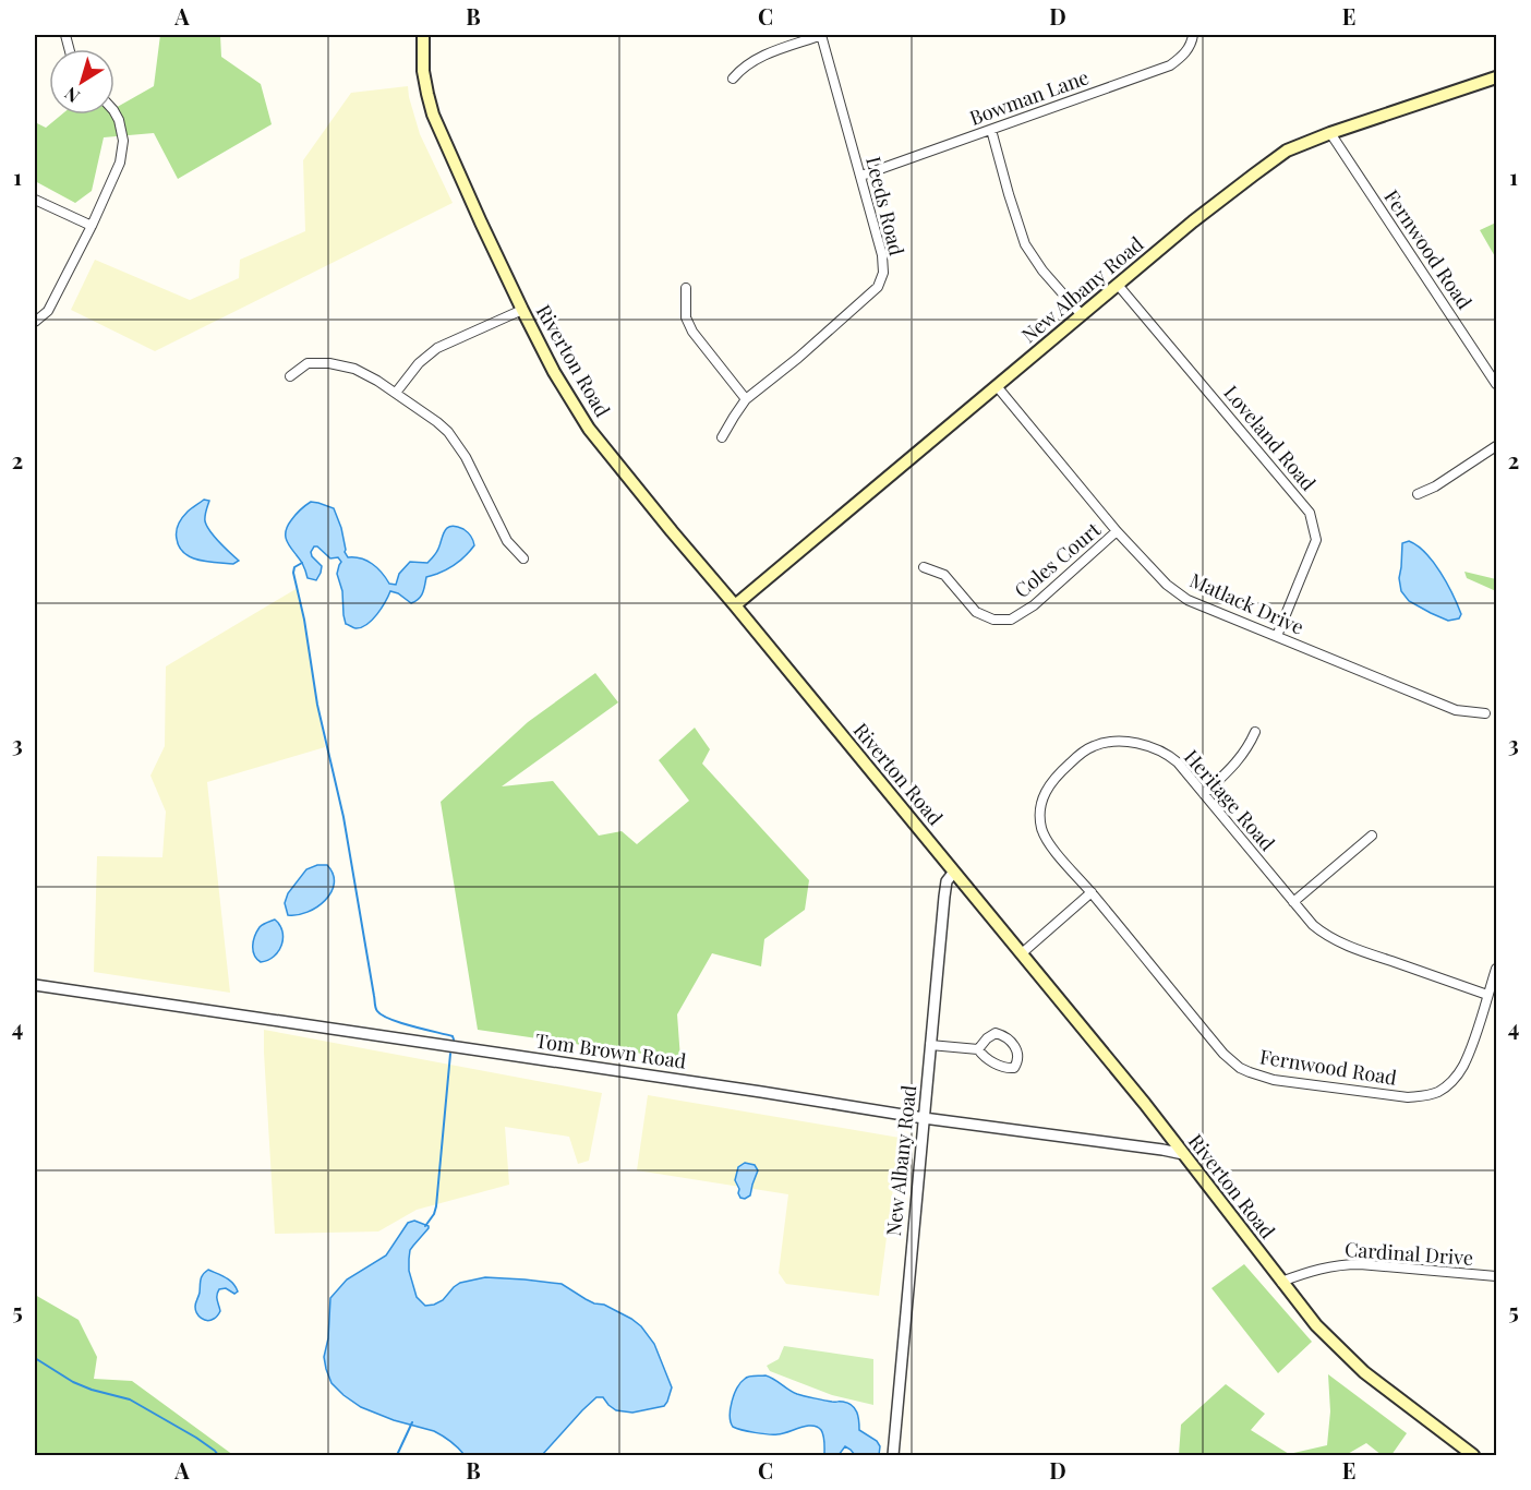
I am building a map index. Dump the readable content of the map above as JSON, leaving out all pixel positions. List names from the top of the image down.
{
  "streets": {
    "main road": ["New Albany Road", "Riverton Road"],
    "street": [
      "Bowman Lane",
      "Leeds Road",
      "Fernwood Road",
      "Loveland Road",
      "Coles Court",
      "Matlack Drive",
      "Heritage Road",
      "Tom Brown Road",
      "Cardinal Drive"
    ]
  },
  "crossings": [
    ["Bowman Lane", "Leeds Road"],
    ["Fernwood Road", "New Albany Road"],
    ["Fernwood Road", "Heritage Road"],
    ["New Albany Road", "Riverton Road"],
    ["New Albany Road", "Loveland Road"],
    ["New Albany Road", "Matlack Drive"],
    ["New Albany Road", "Tom Brown Road"],
    ["Riverton Road", "Tom Brown Road"],
    ["Riverton Road", "Cardinal Drive"],
    ["Loveland Road", "Matlack Drive"],
    ["Coles Court", "Matlack Drive"]
  ],
  "north": "bottom left",
  "grid": {
    "columns": [
      "A",
      "B",
      "C",
      "D",
      "E"
    ],
    "rows": [
      "1",
      "2",
      "3",
      "4",
      "5"
    ]
  }
}
